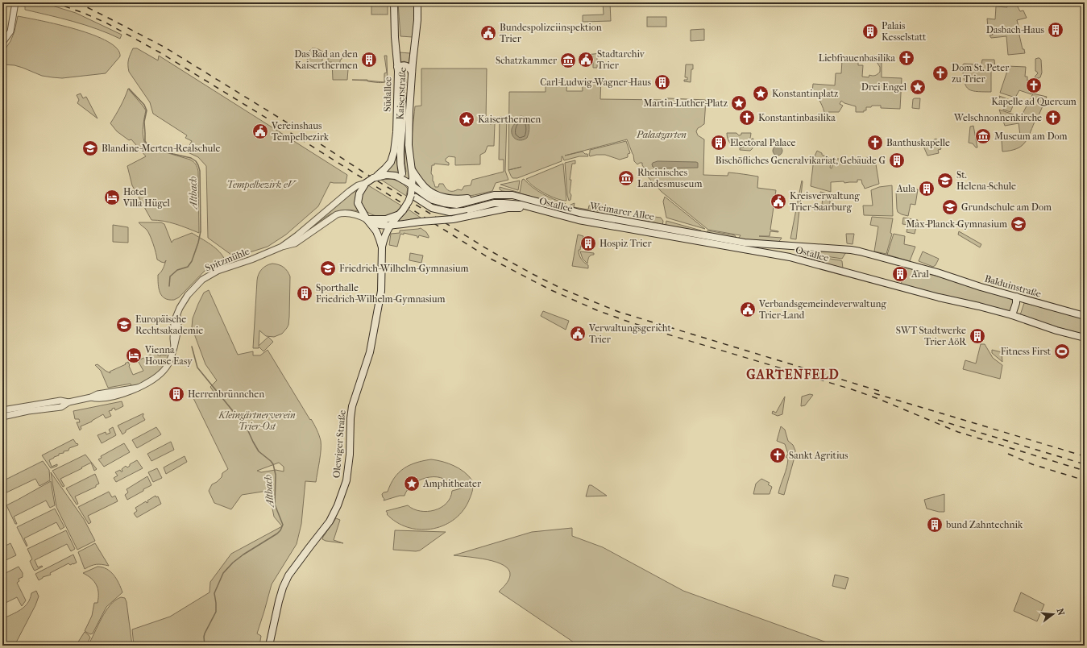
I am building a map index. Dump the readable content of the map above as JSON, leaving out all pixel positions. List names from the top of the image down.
{
  "streets": {
    "main road": [
      "Kaiserstraße",
      "Südallee",
      "Ostallee",
      "Weimarer Allee",
      "Balduinstraße",
      "Olewiger Straße"
    ],
    "street": ["Spitzmühle"]
  },
  "crossings": [
    ["Kaiserstraße", "Südallee"],
    ["Kaiserstraße", "Weimarer Allee"],
    ["Kaiserstraße", "Spitzmühle"],
    ["Südallee", "Weimarer Allee"],
    ["Südallee", "Spitzmühle"],
    ["Weimarer Allee", "Spitzmühle"],
    ["Weimarer Allee", "Balduinstraße"]
  ],
  "districts": ["GARTENFELD"],
  "water": ["Altbach"],
  "parks": ["Palastgarten", "Tempelbezirk eV", "Kleingärtnerverein Trier-Ost"],
  "places": {
    "building": [
      "Dasbach-Haus",
      "Palais Kesselstatt",
      "Das Bad an den Kaiserthermen",
      "Carl-Ludwig-Wagner-Haus",
      "Electoral Palace",
      "Bischöfliches Generalvikariat, Gebäude G",
      "Aula",
      "Hospiz Trier",
      "Aral",
      "Sporthalle Friedrich-Wilhelm-Gymnasium",
      "SWT Stadtwerke Trier AöR",
      "Herrenbrünnchen",
      "bund Zahntechnik"
    ],
    "public building": [
      "Bundespolizeiinspektion Trier",
      "Stadtarchiv Trier",
      "Vereinshaus Tempelbezirk",
      "Kreisverwaltung Trier-Saarburg",
      "Verbandsgemeindeverwaltung Trier-Land",
      "Verwaltungsgericht Trier"
    ],
    "church": [
      "Liebfrauenbasilika",
      "Dom St. Peter zu Trier",
      "Kapelle ad Quercum",
      "Konstantinbasilika",
      "Welschnonnenkirche",
      "Banthuskapelle",
      "Sankt Agritius"
    ],
    "museum": ["Schatzkammer", "Museum am Dom", "Rheinisches Landesmuseum"],
    "place": [
      "Drei Engel",
      "Konstantinplatz",
      "Martin-Luther-Platz",
      "Kaiserthermen",
      "Amphitheater"
    ],
    "school or university": [
      "Blandine-Merten-Realschule",
      "St. Helena-Schule",
      "Grundschule am Dom",
      "Max-Planck-Gymnasium",
      "Friedrich-Wilhelm-Gymnasium",
      "Europäische Rechtsakademie"
    ],
    "hotel": ["Hotel Villa Hügel", "Vienna House Easy"],
    "sports": ["Fitness First"]
  },
  "north": "right"
}
